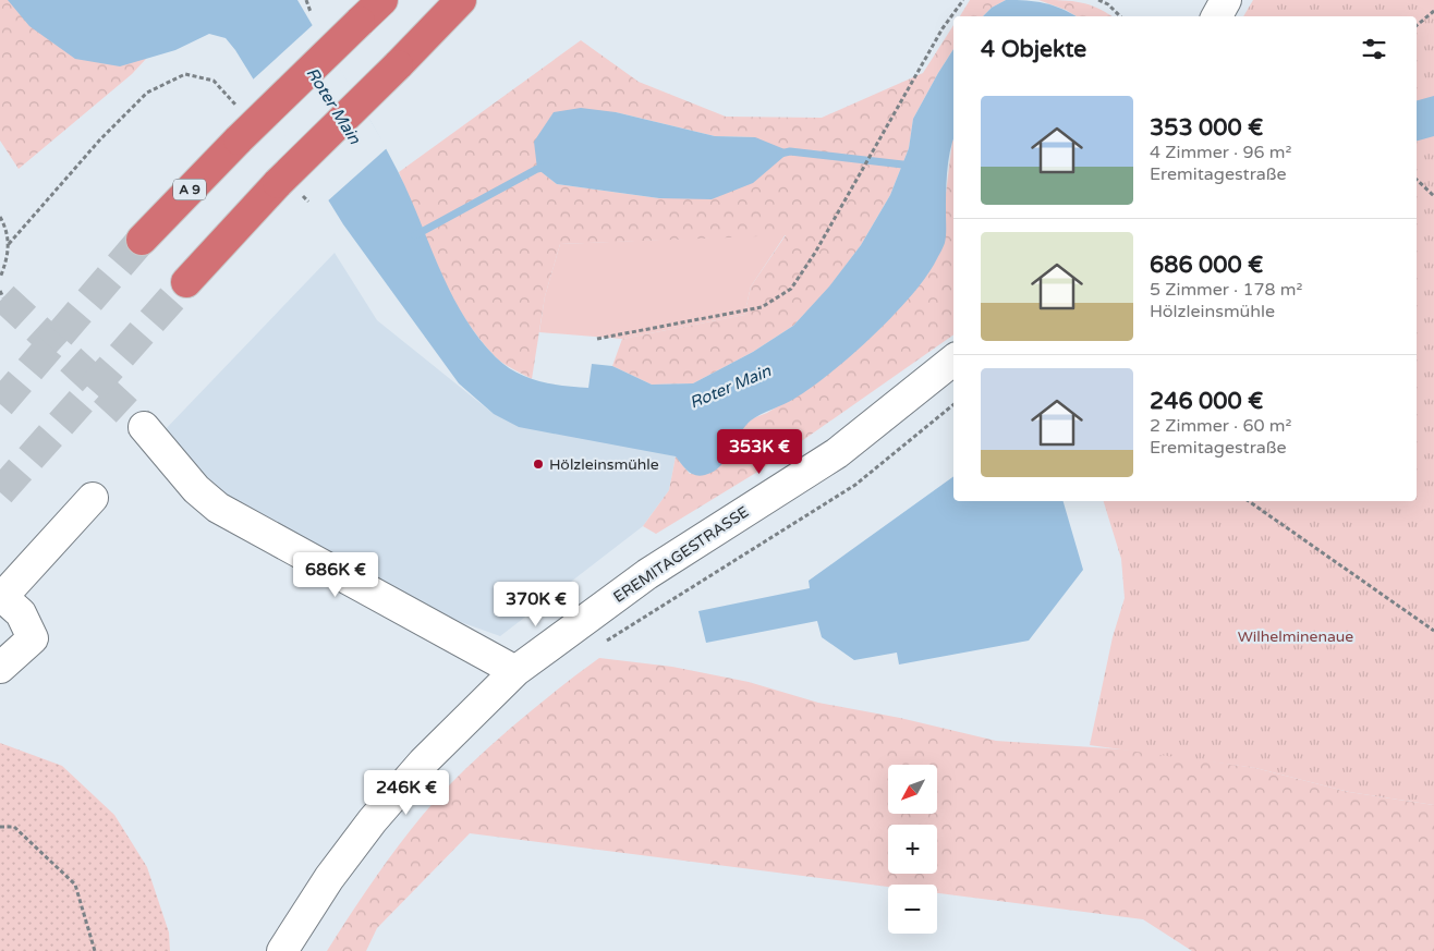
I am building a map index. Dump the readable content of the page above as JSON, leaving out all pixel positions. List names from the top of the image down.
{
  "streets": {
    "highway": ["A 9"],
    "street": ["EREMITAGESTRASSE"]
  },
  "water": ["Roter Main"],
  "parks": ["Wilhelminenaue"],
  "places": ["Hölzleinsmühle"],
  "north": "bottom left",
  "page": {
    "heading": "4 Objekte",
    "list": [
      {
        "name": "353 000 €",
        "note": "4 Zimmer · 96 m² · Eremitagestraße"
      },
      {
        "name": "686 000 €",
        "note": "5 Zimmer · 178 m² · Hölzleinsmühle"
      },
      {
        "name": "246 000 €",
        "note": "2 Zimmer · 60 m² · Eremitagestraße"
      }
    ],
    "price": [
      "353K €",
      "686K €",
      "370K €",
      "246K €"
    ],
    "map_buttons": ["+", "−"]
  }
}
